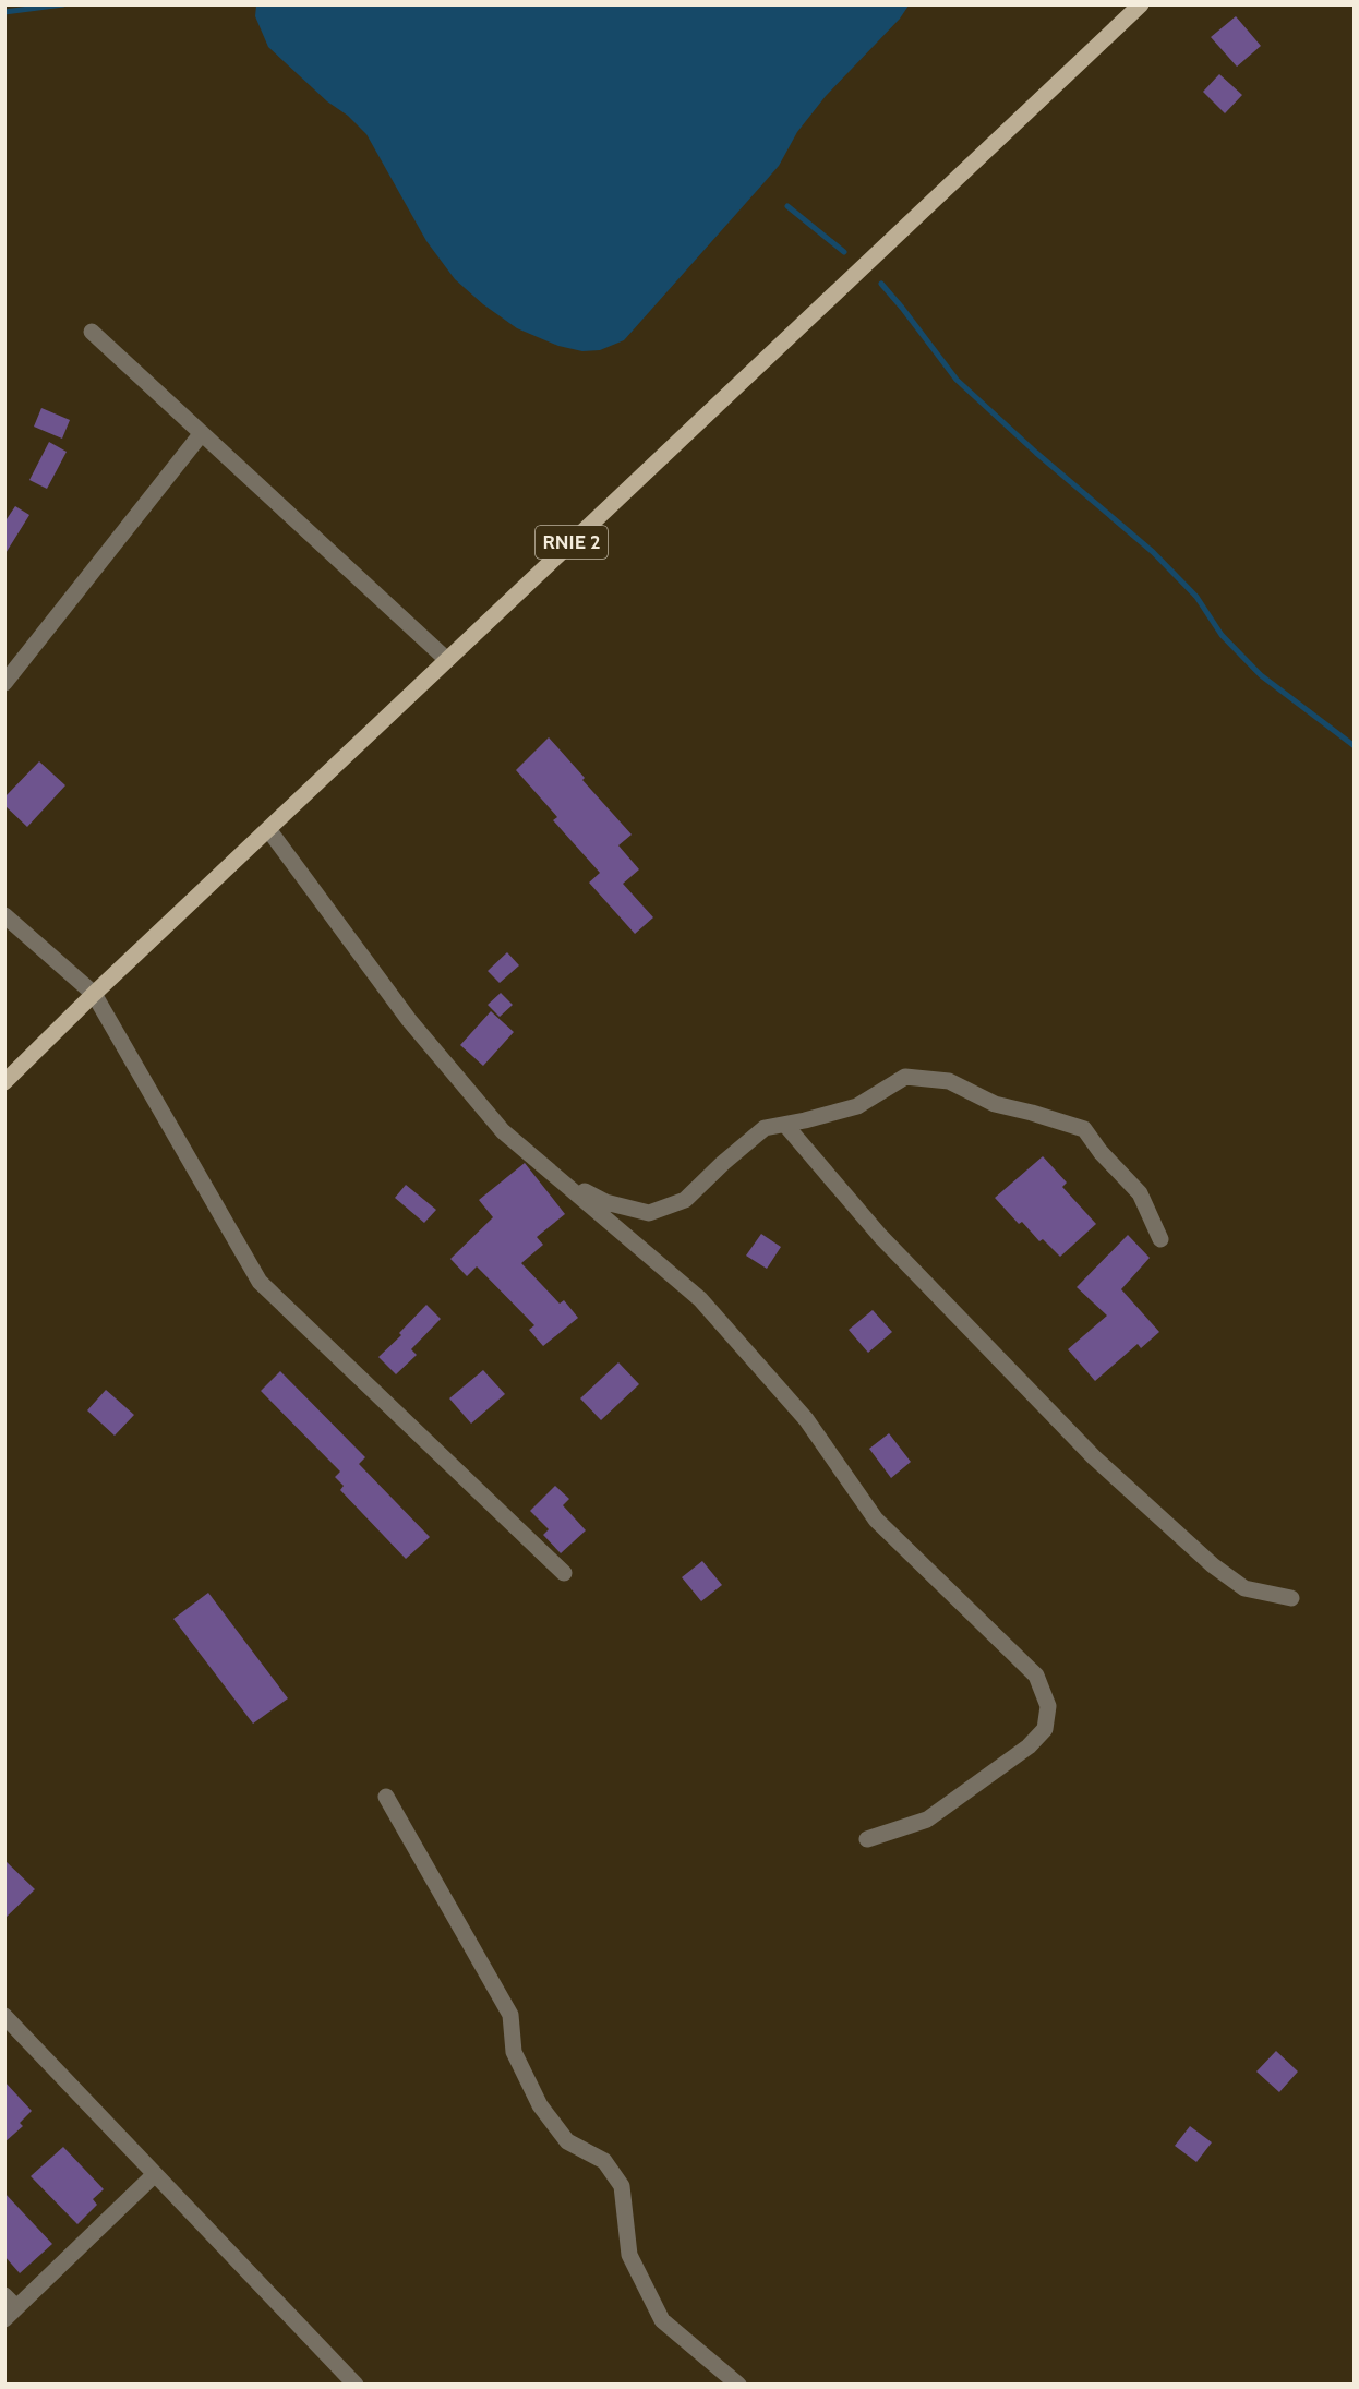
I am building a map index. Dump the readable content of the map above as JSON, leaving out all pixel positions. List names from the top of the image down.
{
  "streets": {
    "main road": ["RNIE 2"]
  }
}
